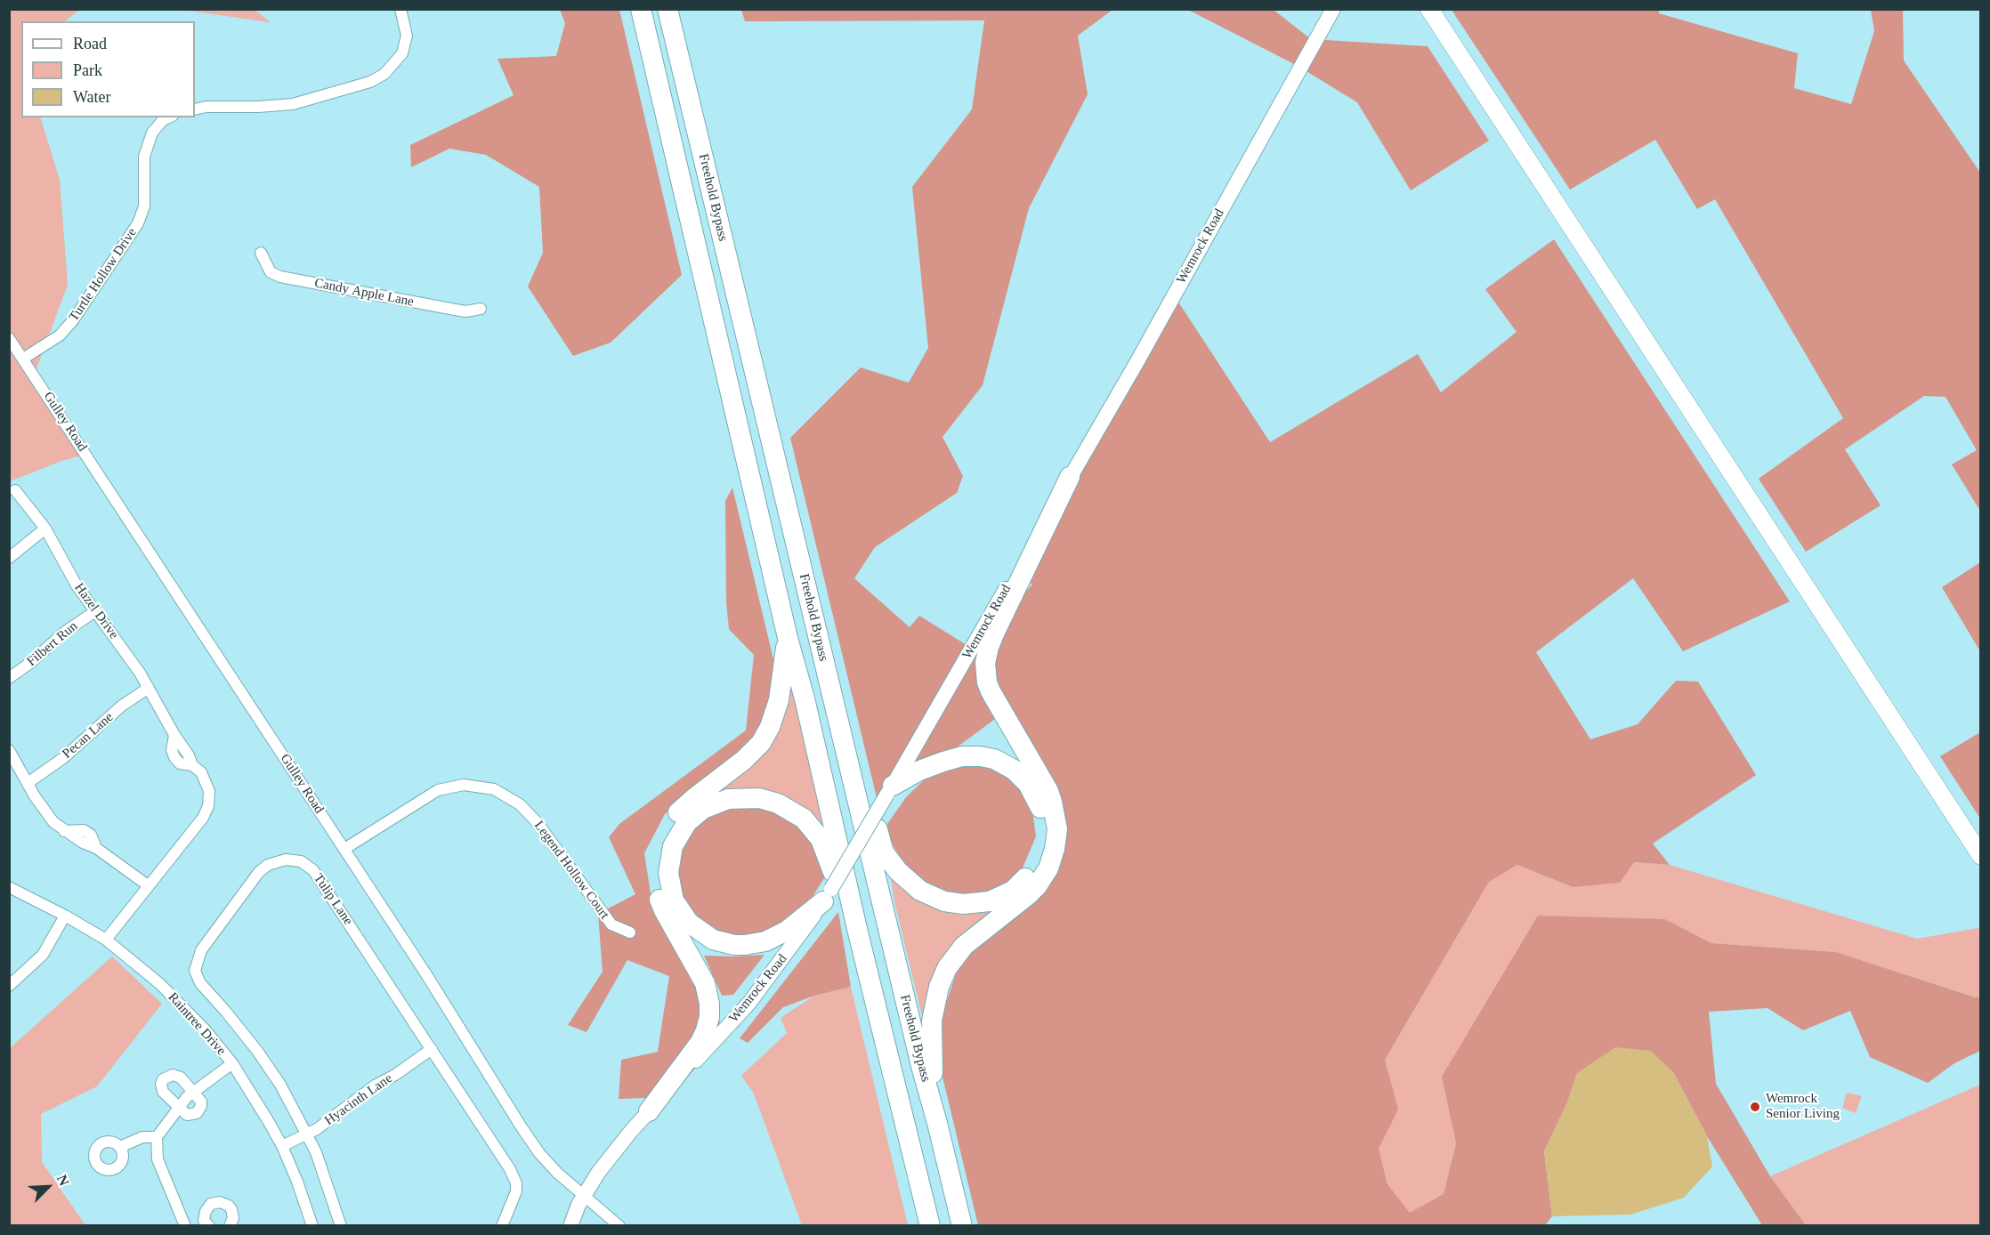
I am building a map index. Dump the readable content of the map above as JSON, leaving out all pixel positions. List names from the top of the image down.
{
  "streets": {
    "highway": ["Freehold Bypass"],
    "street": [
      "Wemrock Road",
      "Turtle Hollow Drive",
      "Candy Apple Lane",
      "Gulley Road",
      "Hazel Drive",
      "Filbert Run",
      "Pecan Lane",
      "Legend Hollow Court",
      "Tulip Lane",
      "Raintree Drive",
      "Hyacinth Lane"
    ]
  },
  "crossings": [
    ["Wemrock Road", "Gulley Road"],
    ["Turtle Hollow Drive", "Gulley Road"],
    ["Gulley Road", "Legend Hollow Court"],
    ["Hazel Drive", "Filbert Run"],
    ["Hazel Drive", "Pecan Lane"],
    ["Hazel Drive", "Raintree Drive"],
    ["Tulip Lane", "Hyacinth Lane"],
    ["Raintree Drive", "Hyacinth Lane"]
  ],
  "places": ["Wemrock Senior Living"],
  "legend": ["Road", "Park", "Water"],
  "north": "top right"
}
